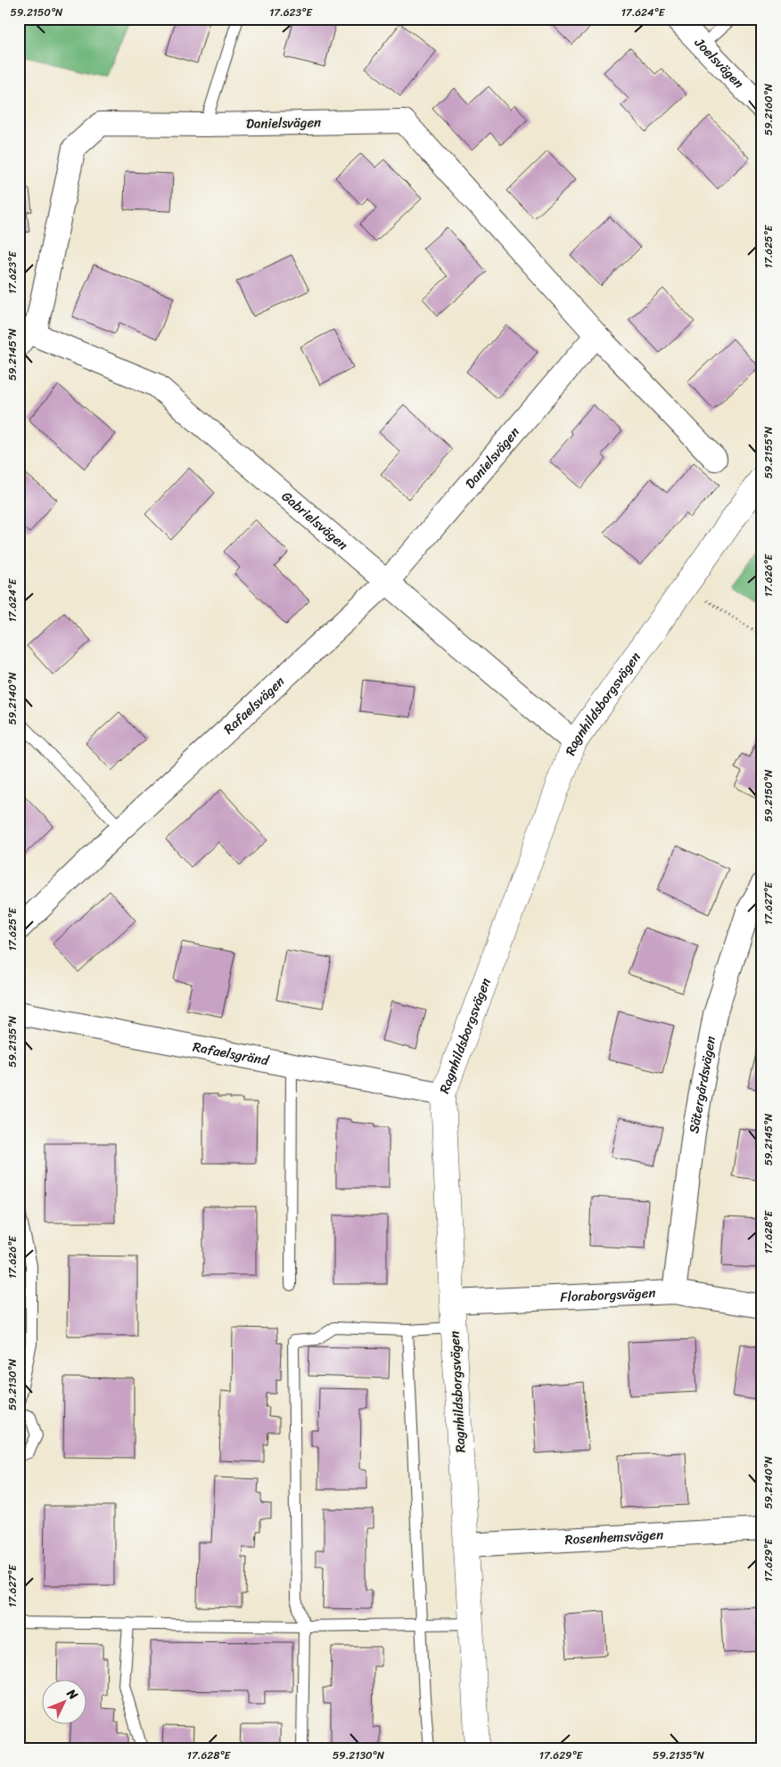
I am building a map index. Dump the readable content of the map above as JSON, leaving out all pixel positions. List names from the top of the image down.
{
  "streets": {
    "street": [
      "Joelsvägen",
      "Danielsvägen",
      "Gabrielsvägen",
      "Rafaelsvägen",
      "Ragnhildsborgsvägen",
      "Rafaelsgränd",
      "Sätergårdsvägen",
      "Floraborgsvägen",
      "Rosenhemsvägen"
    ]
  },
  "crossings": [
    ["Danielsvägen", "Gabrielsvägen"],
    ["Danielsvägen", "Rafaelsvägen"],
    ["Gabrielsvägen", "Rafaelsvägen"],
    ["Gabrielsvägen", "Ragnhildsborgsvägen"],
    ["Ragnhildsborgsvägen", "Rafaelsgränd"],
    ["Ragnhildsborgsvägen", "Floraborgsvägen"],
    ["Ragnhildsborgsvägen", "Rosenhemsvägen"],
    ["Sätergårdsvägen", "Floraborgsvägen"]
  ],
  "north": "top right",
  "coordinates": [
    "59.2150°N",
    "17.623°E",
    "17.624°E",
    "59.2160°N",
    "17.625°E",
    "59.2145°N",
    "59.2155°N",
    "17.626°E",
    "59.2140°N",
    "17.627°E",
    "59.2135°N",
    "17.628°E",
    "59.2130°N",
    "17.629°E"
  ]
}
